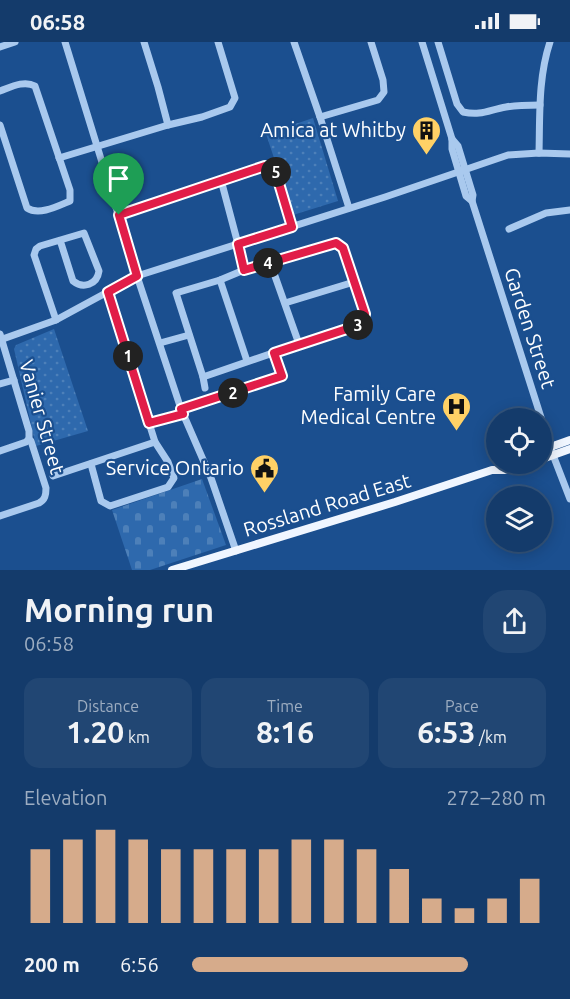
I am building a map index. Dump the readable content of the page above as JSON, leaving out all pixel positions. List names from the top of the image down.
{
  "streets": {
    "main road": ["Rossland Road East"],
    "street": ["Garden Street", "Vanier Street"]
  },
  "places": {
    "building": ["Amica at Whitby"],
    "hospital": ["Family Care Medical Centre"],
    "public building": ["Service Ontario"]
  },
  "page": {
    "status": "06:58",
    "pins": [
      "5",
      "4",
      "3",
      "1",
      "2"
    ],
    "heading": ["Morning run", "06:58"],
    "stats": [
      ["Distance", "1.20 km"],
      ["Time", "8:16"],
      ["Pace", "6:53 /km"]
    ],
    "chart": ["Elevation", "272–280 m"],
    "list": [
      {
        "name": "200 m",
        "note": "6:56"
      }
    ]
  }
}
